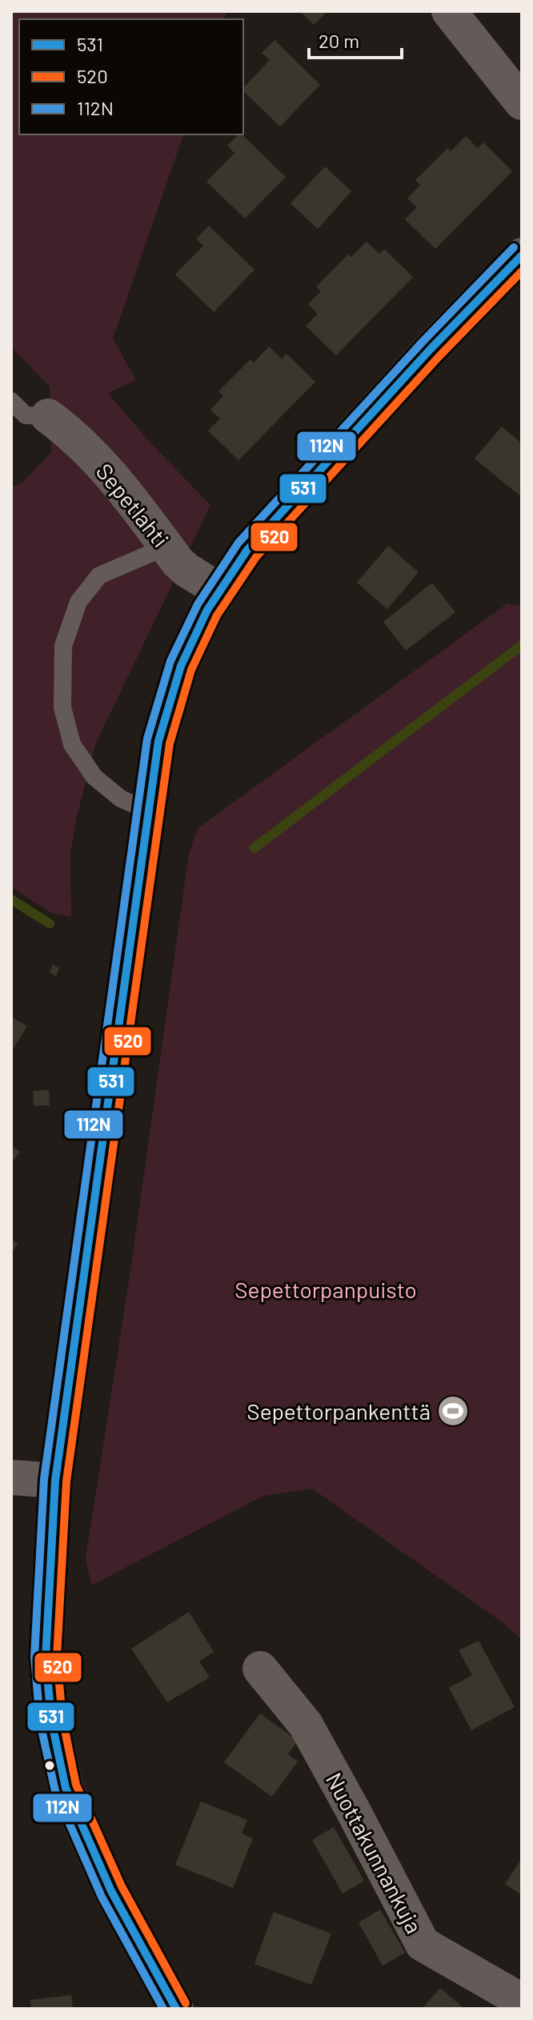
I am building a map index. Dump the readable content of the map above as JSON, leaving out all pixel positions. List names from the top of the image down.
{
  "streets": {
    "street": ["Sepetlahti", "Nuottakunnankuja"]
  },
  "parks": ["Sepettorpanpuisto"],
  "places": {
    "sports": ["Sepettorpankenttä"]
  },
  "lines": ["transit line 112N", "transit line 531", "transit line 520"],
  "legend": ["531", "520", "112N"],
  "scale_bar": "20 m"
}
